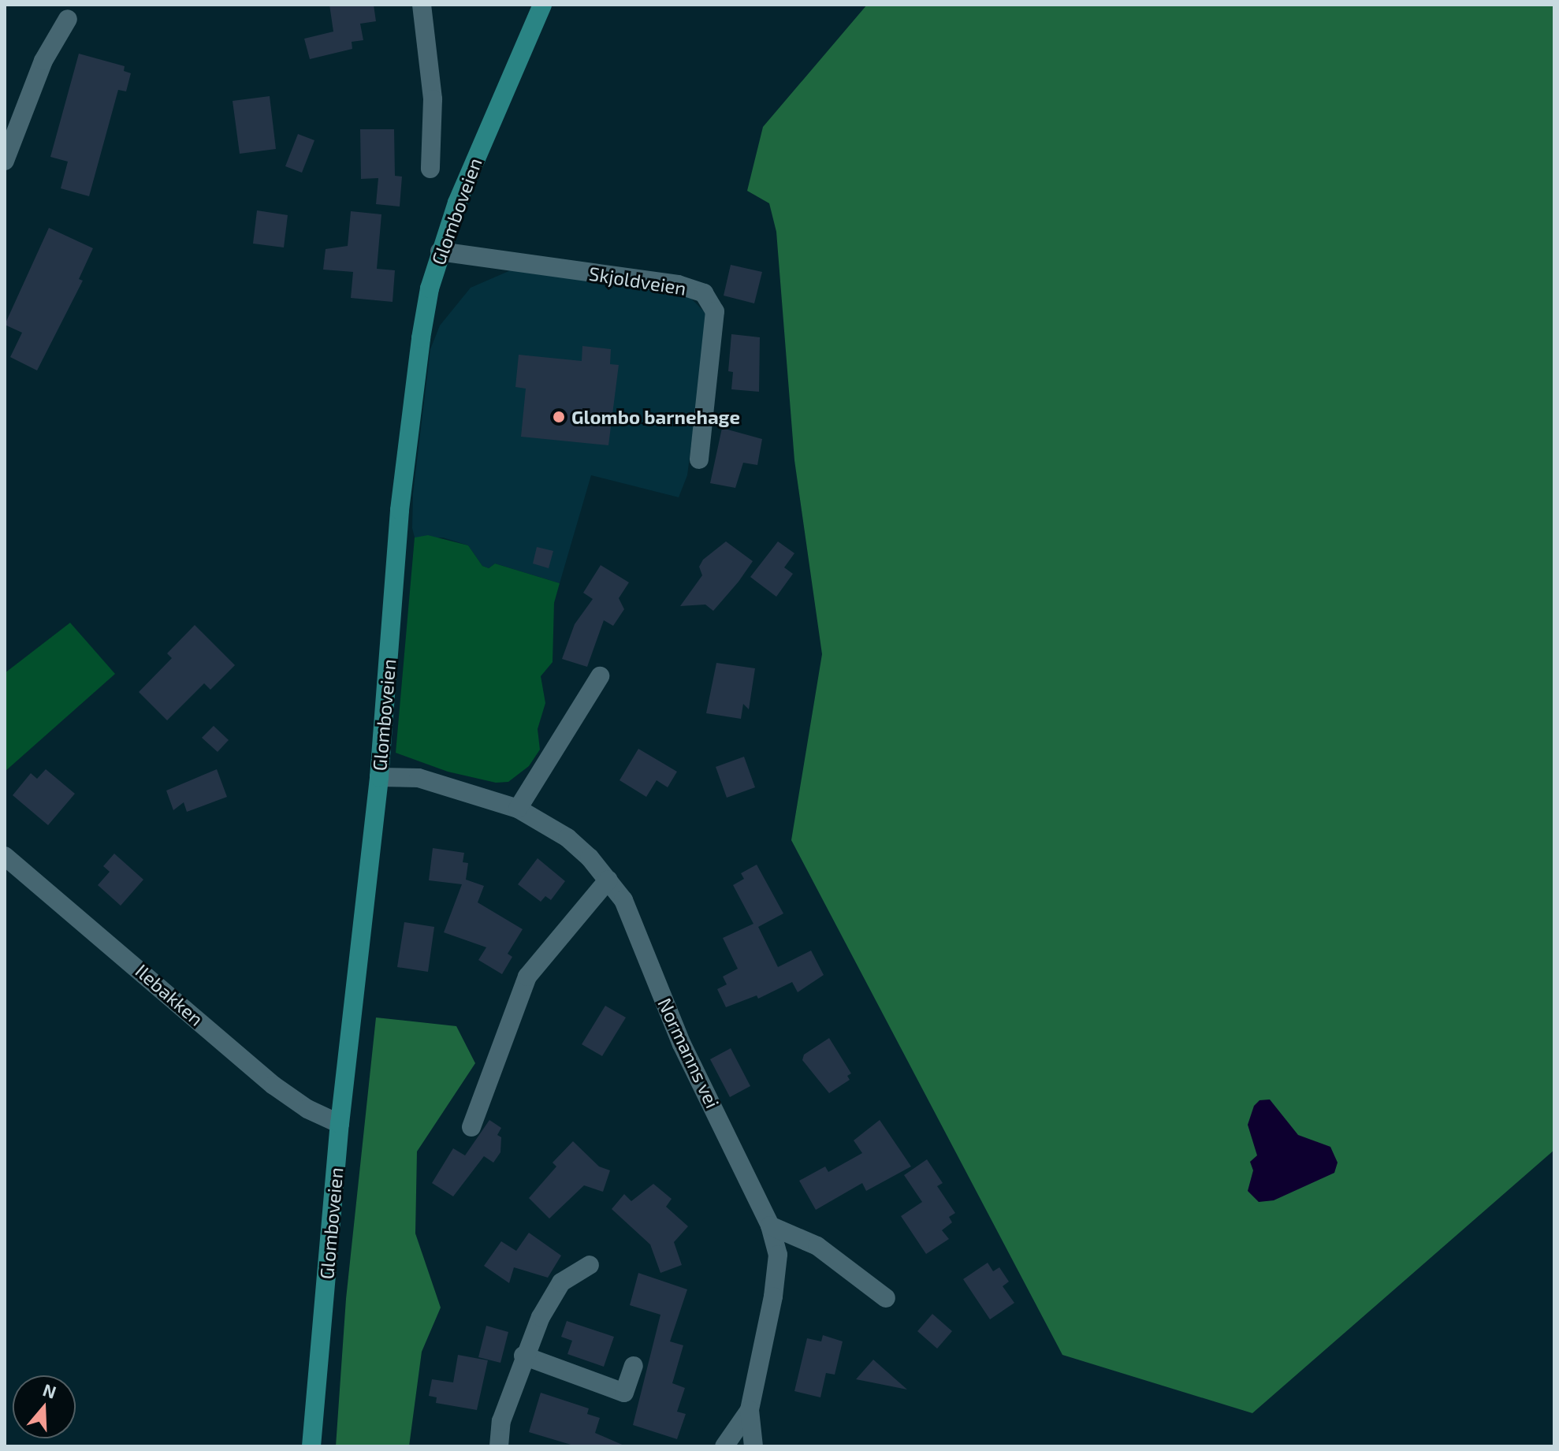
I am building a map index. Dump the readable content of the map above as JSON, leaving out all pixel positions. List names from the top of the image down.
{
  "streets": {
    "main road": ["Glomboveien"],
    "street": ["Skjoldveien", "Ilebakken", "Normanns vei"]
  },
  "crossings": [
    ["Glomboveien", "Skjoldveien"],
    ["Glomboveien", "Ilebakken"],
    ["Glomboveien", "Normanns vei"]
  ],
  "places": ["Glombo barnehage"],
  "north": "top"
}
